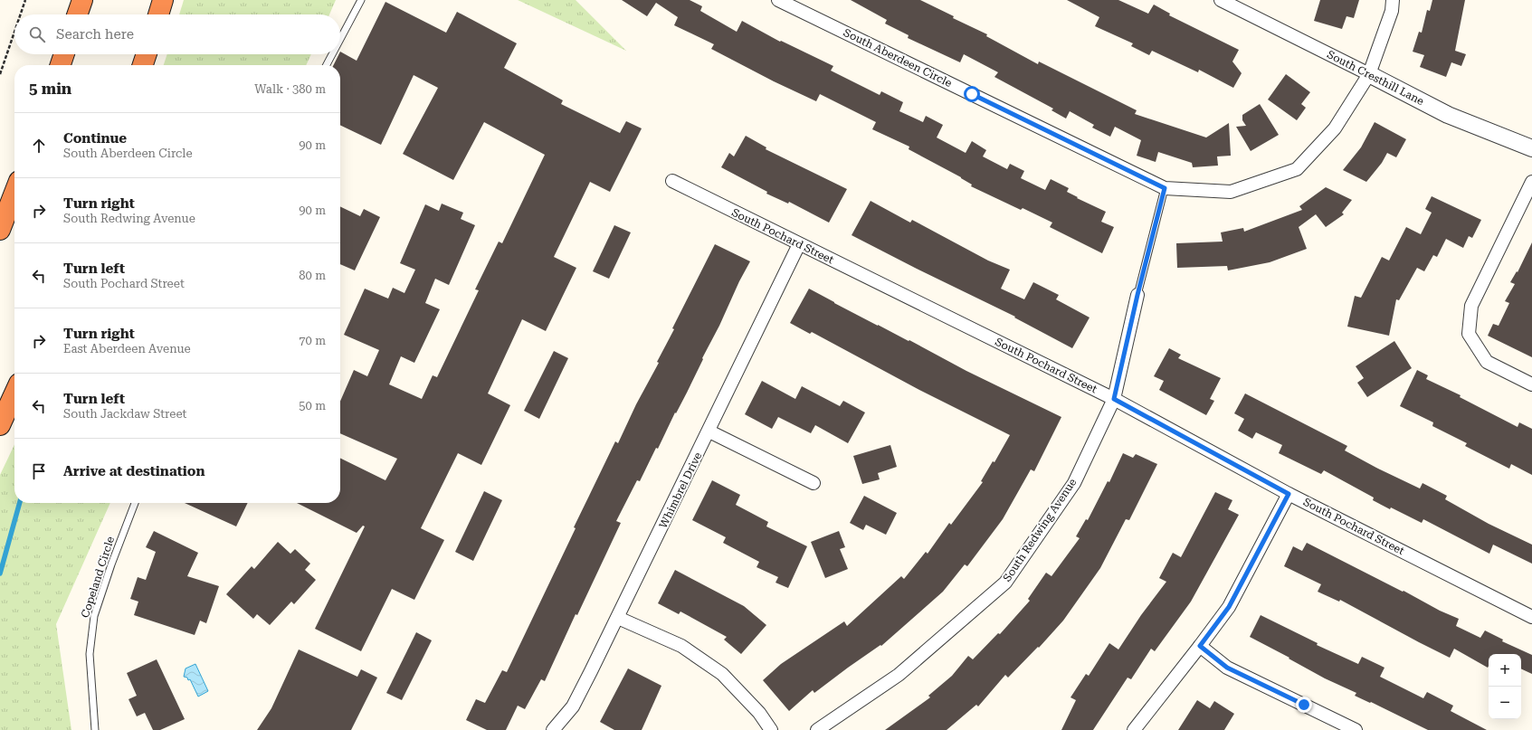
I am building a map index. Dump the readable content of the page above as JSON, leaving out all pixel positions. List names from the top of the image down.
{
  "streets": {
    "street": [
      "South Aberdeen Circle",
      "South Cresthill Lane",
      "South Pochard Street",
      "Whimbrel Drive",
      "South Redwing Avenue"
    ],
    "lane": ["Copeland Circle"]
  },
  "crossings": [
    ["South Aberdeen Circle", "South Cresthill Lane"],
    ["South Aberdeen Circle", "South Redwing Avenue"],
    ["South Pochard Street", "Whimbrel Drive"],
    ["South Pochard Street", "South Redwing Avenue"]
  ],
  "page": {
    "search": "Search here",
    "heading": ["5 min", "Walk · 380 m"],
    "list": [
      ["Continue", "South Aberdeen Circle", "90 m"],
      ["Turn right", "South Redwing Avenue", "90 m"],
      ["Turn left", "South Pochard Street", "80 m"],
      ["Turn right", "East Aberdeen Avenue", "70 m"],
      ["Turn left", "South Jackdaw Street", "50 m"],
      "Arrive at destination"
    ],
    "map_buttons": ["+", "−"]
  }
}
